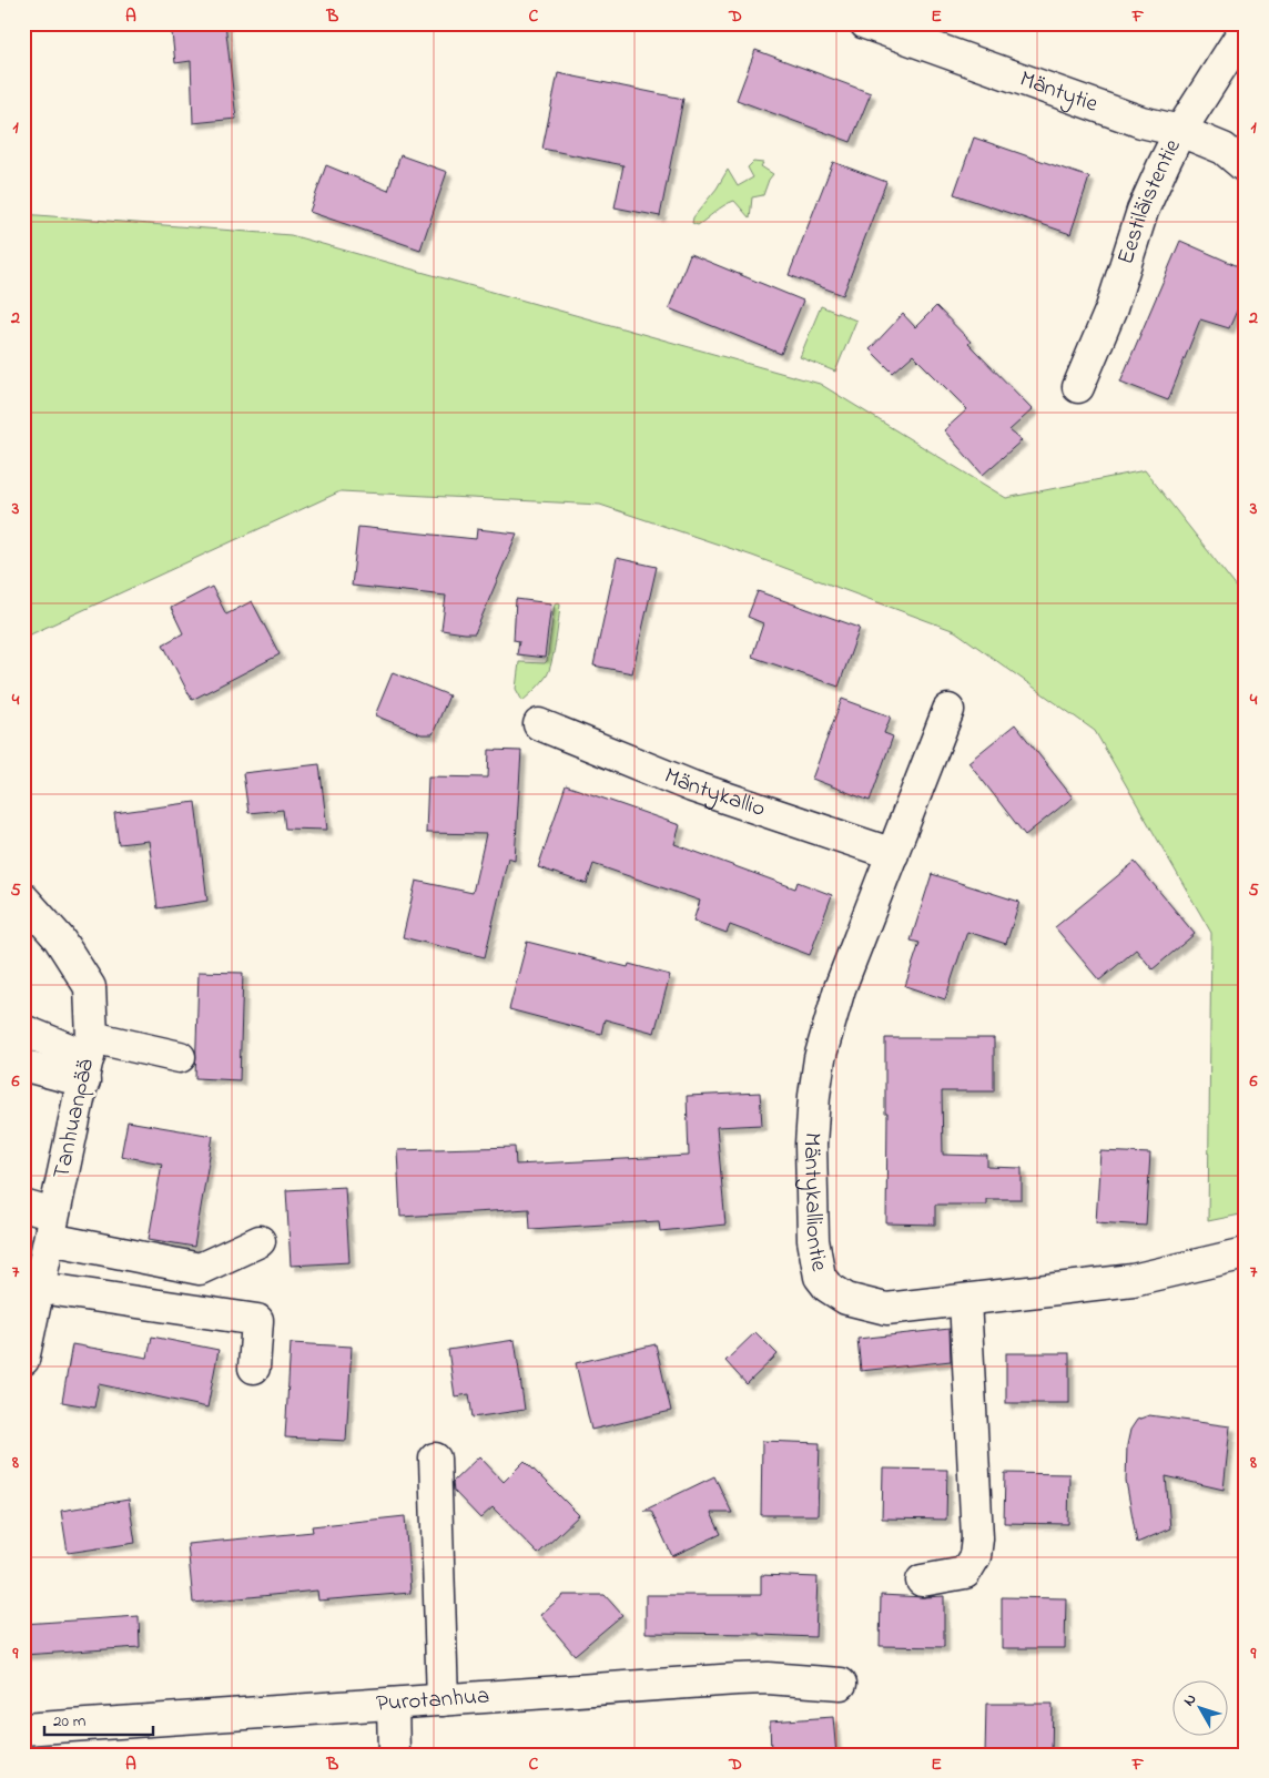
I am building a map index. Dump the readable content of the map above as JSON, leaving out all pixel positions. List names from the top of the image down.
{
  "streets": {
    "street": [
      "Mäntytie",
      "Eestiläistentie",
      "Mäntykallio",
      "Tanhuanpää",
      "Mäntykalliontie",
      "Purotanhua"
    ]
  },
  "crossings": [
    ["Mäntytie", "Eestiläistentie"],
    ["Mäntykallio", "Mäntykalliontie"]
  ],
  "scale_bar": "20 m",
  "north": "top left",
  "grid": {
    "columns": [
      "A",
      "B",
      "C",
      "D",
      "E",
      "F"
    ],
    "rows": [
      "1",
      "2",
      "3",
      "4",
      "5",
      "6",
      "7",
      "8",
      "9"
    ]
  }
}
